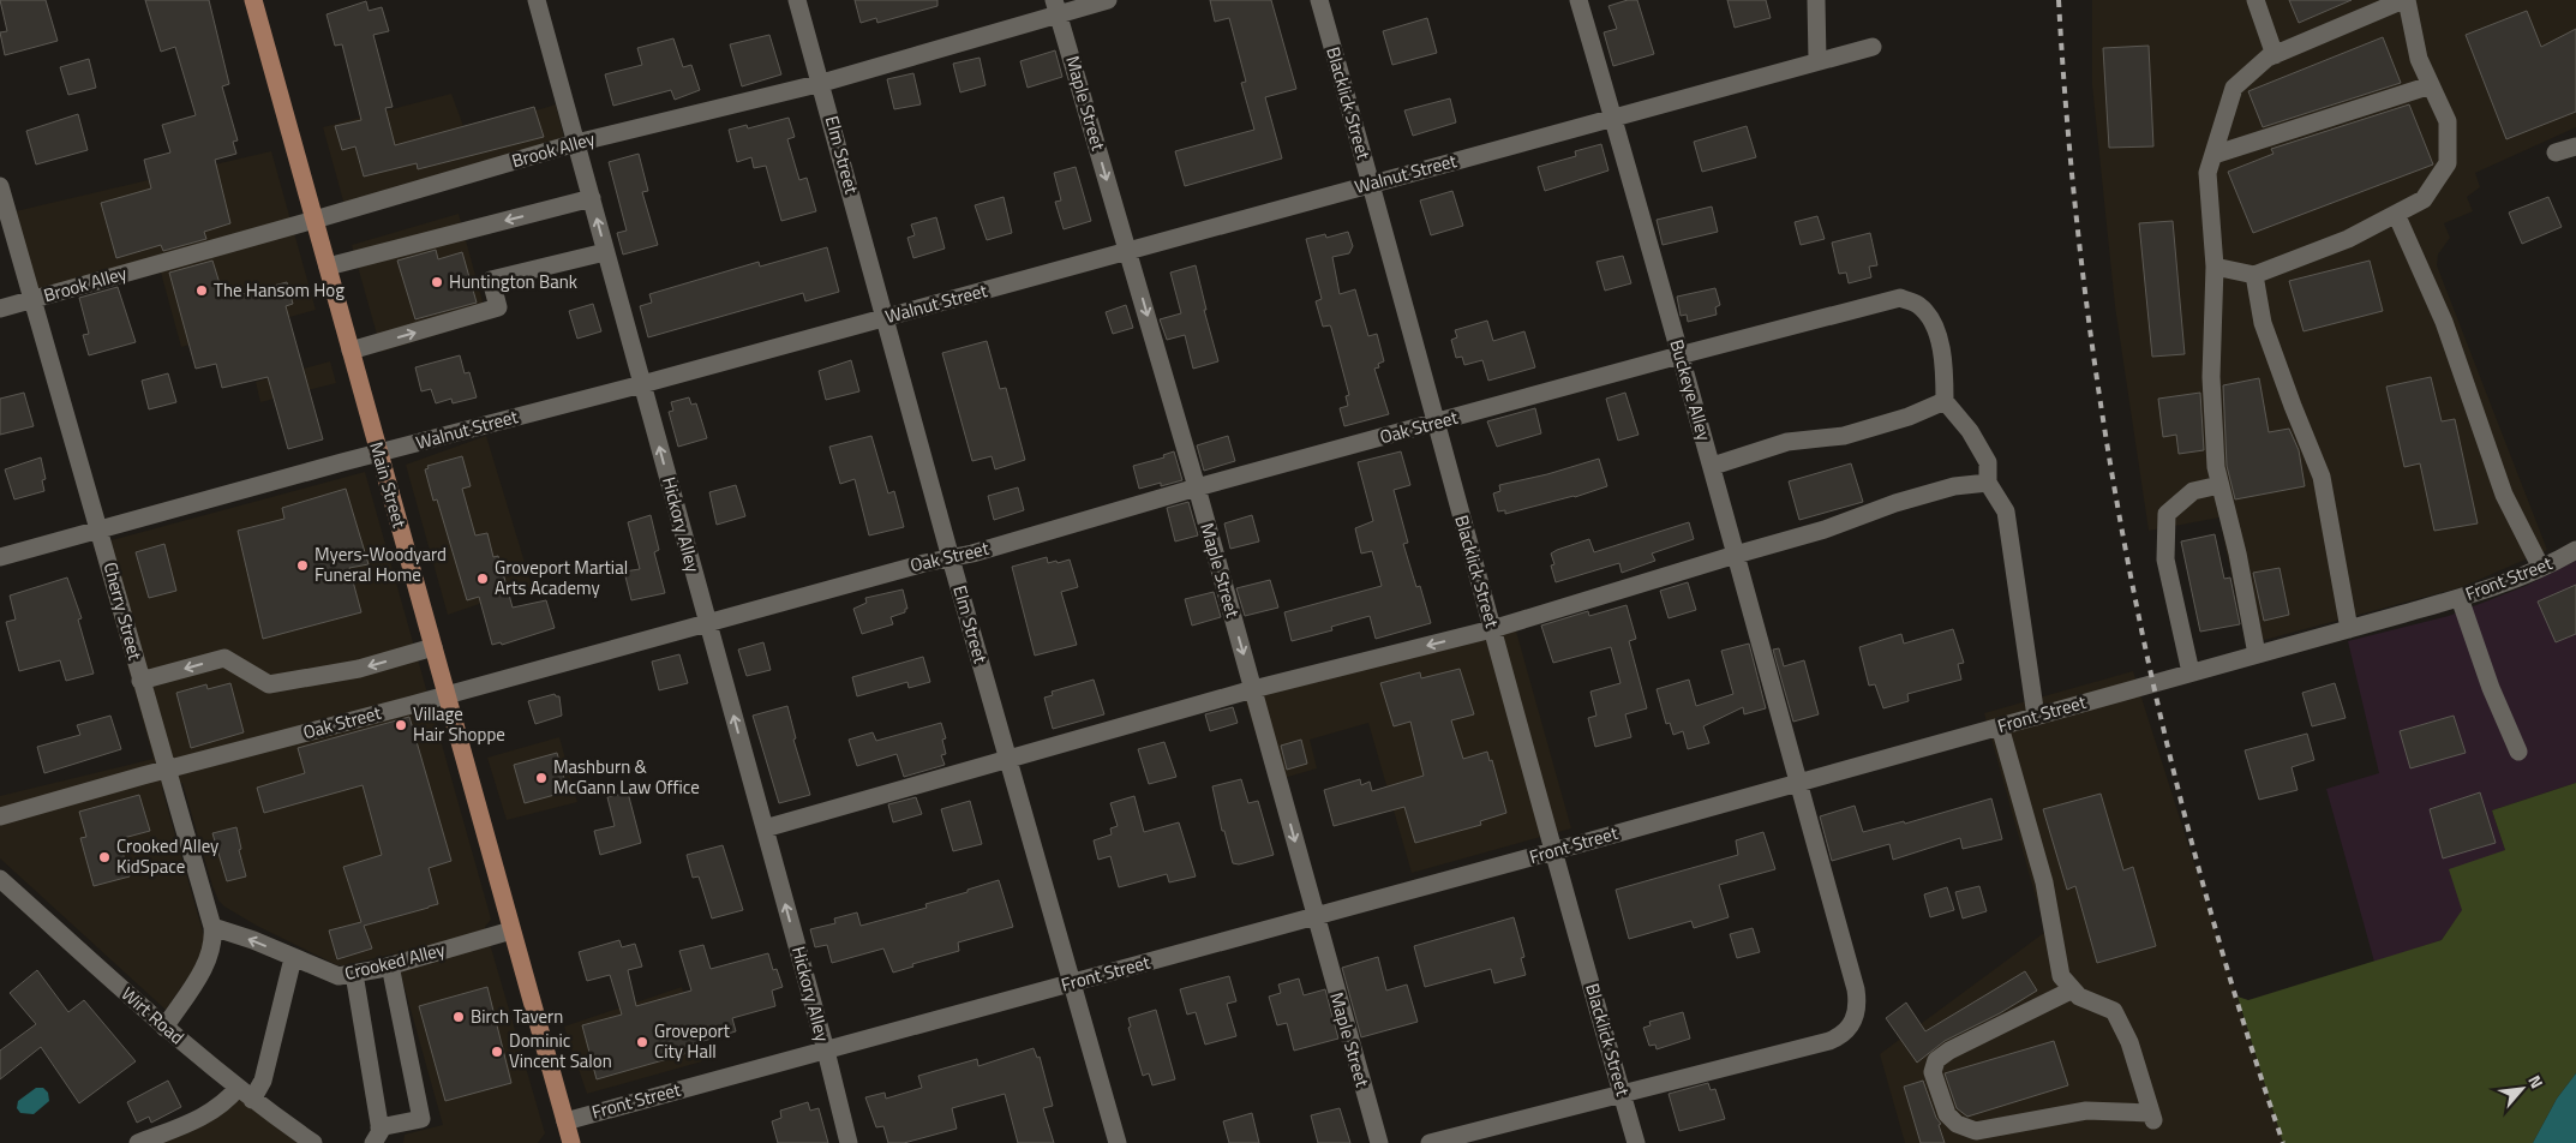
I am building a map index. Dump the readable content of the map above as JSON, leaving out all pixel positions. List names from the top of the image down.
{
  "streets": {
    "main road": ["Main Street"],
    "street": [
      "Maple Street",
      "Blacklick Street",
      "Brook Alley",
      "Elm Street",
      "Walnut Street",
      "Buckeye Alley",
      "Oak Street",
      "Hickory Alley",
      "Front Street",
      "Cherry Street",
      "Crooked Alley",
      "Wirt Road"
    ]
  },
  "crossings": [
    ["Maple Street", "Brook Alley"],
    ["Maple Street", "Walnut Street"],
    ["Maple Street", "Oak Street"],
    ["Maple Street", "Front Street"],
    ["Blacklick Street", "Walnut Street"],
    ["Blacklick Street", "Buckeye Alley"],
    ["Blacklick Street", "Oak Street"],
    ["Blacklick Street", "Front Street"],
    ["Brook Alley", "Elm Street"],
    ["Brook Alley", "Main Street"],
    ["Brook Alley", "Hickory Alley"],
    ["Brook Alley", "Cherry Street"],
    ["Elm Street", "Walnut Street"],
    ["Elm Street", "Oak Street"],
    ["Elm Street", "Front Street"],
    ["Walnut Street", "Buckeye Alley"],
    ["Walnut Street", "Main Street"],
    ["Walnut Street", "Hickory Alley"],
    ["Walnut Street", "Cherry Street"],
    ["Buckeye Alley", "Oak Street"],
    ["Buckeye Alley", "Front Street"],
    ["Oak Street", "Main Street"],
    ["Oak Street", "Hickory Alley"],
    ["Oak Street", "Cherry Street"],
    ["Main Street", "Front Street"],
    ["Main Street", "Crooked Alley"],
    ["Hickory Alley", "Front Street"],
    ["Cherry Street", "Crooked Alley"],
    ["Cherry Street", "Wirt Road"]
  ],
  "one_way": ["Maple Street", "Hickory Alley"],
  "places": [
    "Huntington Bank",
    "The Hansom Hog",
    "Myers-Woodyard Funeral Home",
    "Groveport Martial Arts Academy",
    "Village Hair Shoppe",
    "Mashburn & McGann Law Office",
    "Crooked Alley KidSpace",
    "Birch Tavern",
    "Groveport City Hall",
    "Dominic Vincent Salon"
  ],
  "north": "top right"
}
